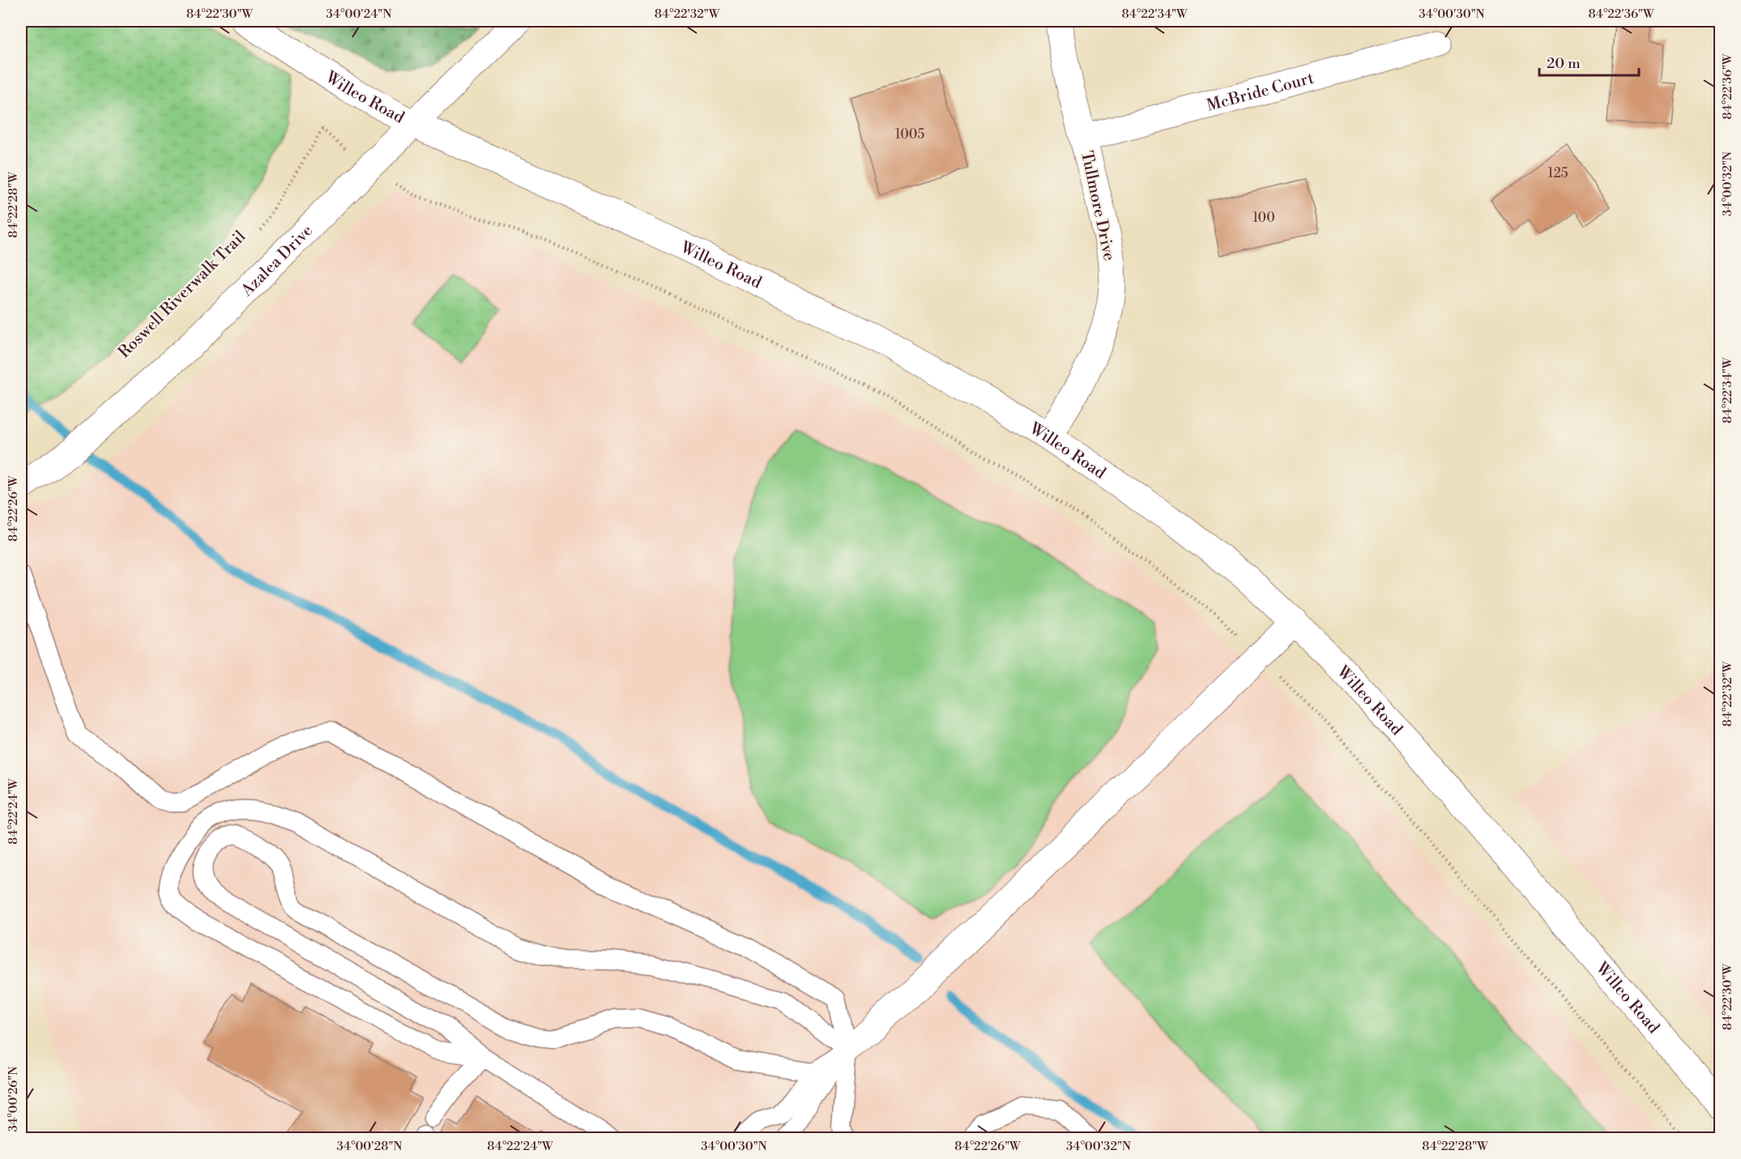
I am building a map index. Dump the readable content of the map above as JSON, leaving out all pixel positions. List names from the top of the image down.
{
  "streets": {
    "street": [
      "McBride Court",
      "Willeo Road",
      "Tullmore Drive",
      "Azalea Drive"
    ],
    "path": ["Roswell Riverwalk Trail"]
  },
  "crossings": [
    ["McBride Court", "Tullmore Drive"],
    ["Willeo Road", "Tullmore Drive"],
    ["Willeo Road", "Azalea Drive"],
    ["Azalea Drive", "Roswell Riverwalk Trail"]
  ],
  "house_numbers": ["1005", "125", "100"],
  "scale_bar": "20 m",
  "coordinates": [
    "84°22'30\"W",
    "34°00'24\"N",
    "84°22'32\"W",
    "84°22'34\"W",
    "34°00'30\"N",
    "84°22'36\"W",
    "34°00'32\"N",
    "84°22'28\"W",
    "84°22'26\"W",
    "84°22'24\"W",
    "34°00'26\"N",
    "34°00'28\"N"
  ]
}
